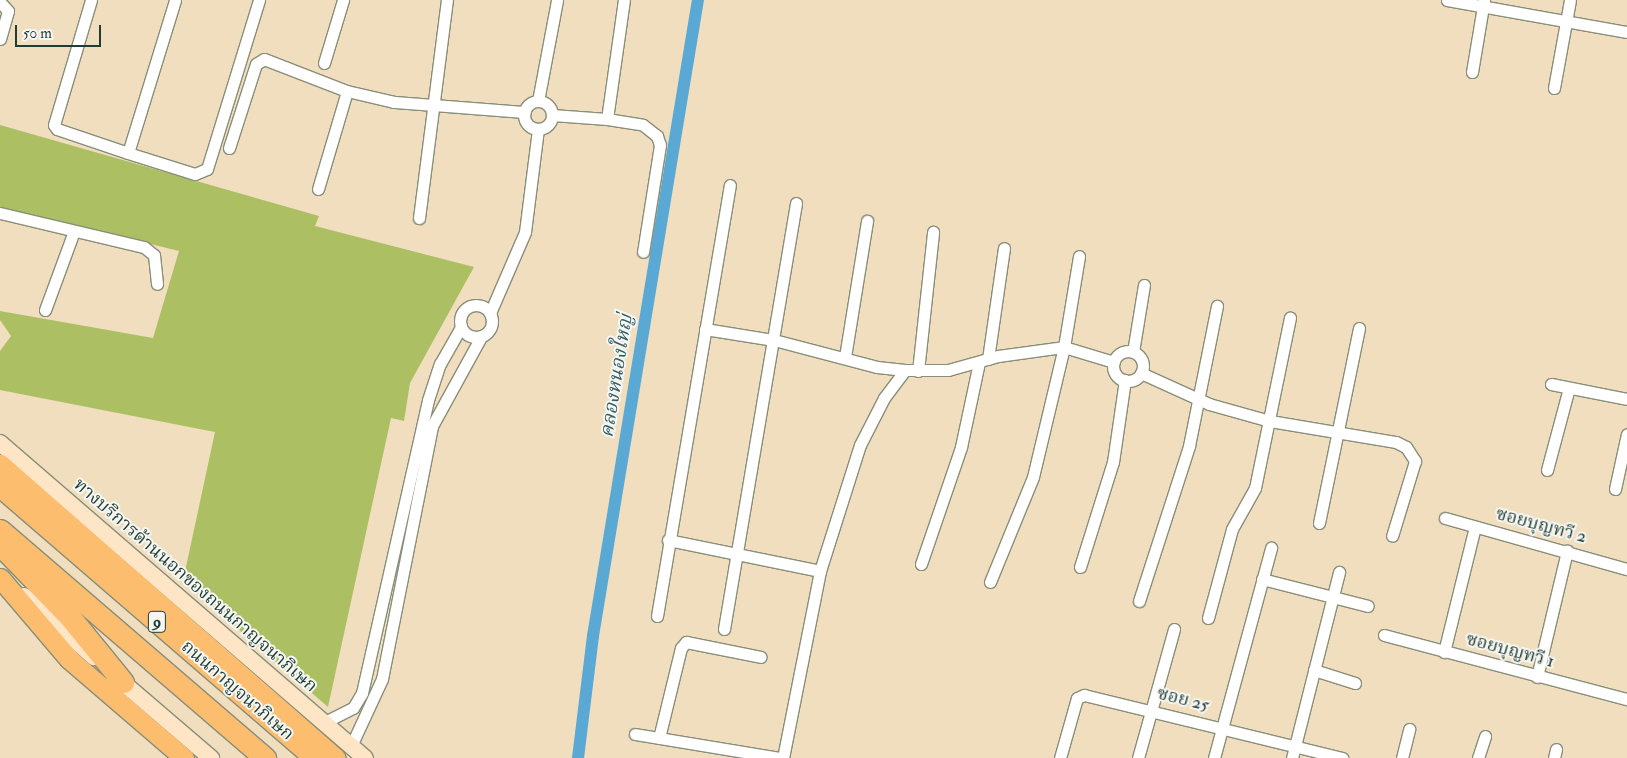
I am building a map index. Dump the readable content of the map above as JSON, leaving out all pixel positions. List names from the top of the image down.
{
  "streets": {
    "highway": ["9", "ถนนกาญจนาภิเษก"],
    "main road": ["ทางบริการด้านนอกของถนนกาญจนาภิเษก"],
    "street": ["ซอยบุญทวี 2", "ซอยบุญทวี 1", "ซอย 25"]
  },
  "water": ["คลองหนองใหญ่"],
  "scale_bar": "50 m"
}
